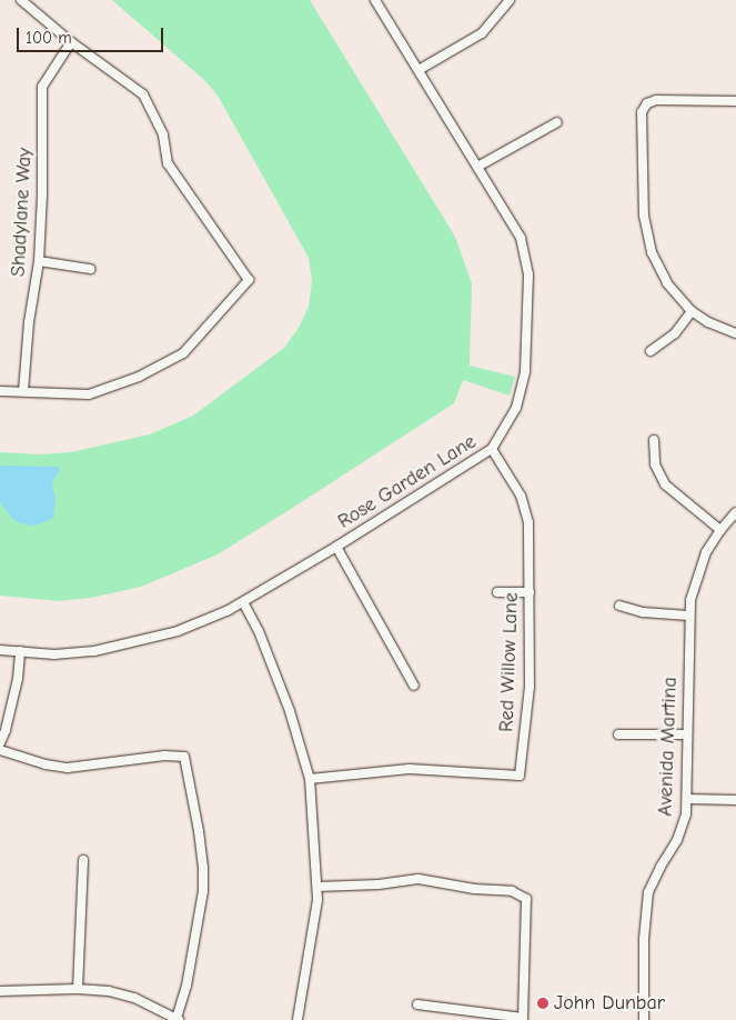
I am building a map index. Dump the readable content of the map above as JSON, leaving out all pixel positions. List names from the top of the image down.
{
  "streets": {
    "street": [
      "Shadylane Way",
      "Rose Garden Lane",
      "Red Willow Lane",
      "Avenida Martina"
    ]
  },
  "crossings": [
    ["Rose Garden Lane", "Red Willow Lane"]
  ],
  "places": ["John Dunbar"],
  "scale_bar": "100 m"
}
